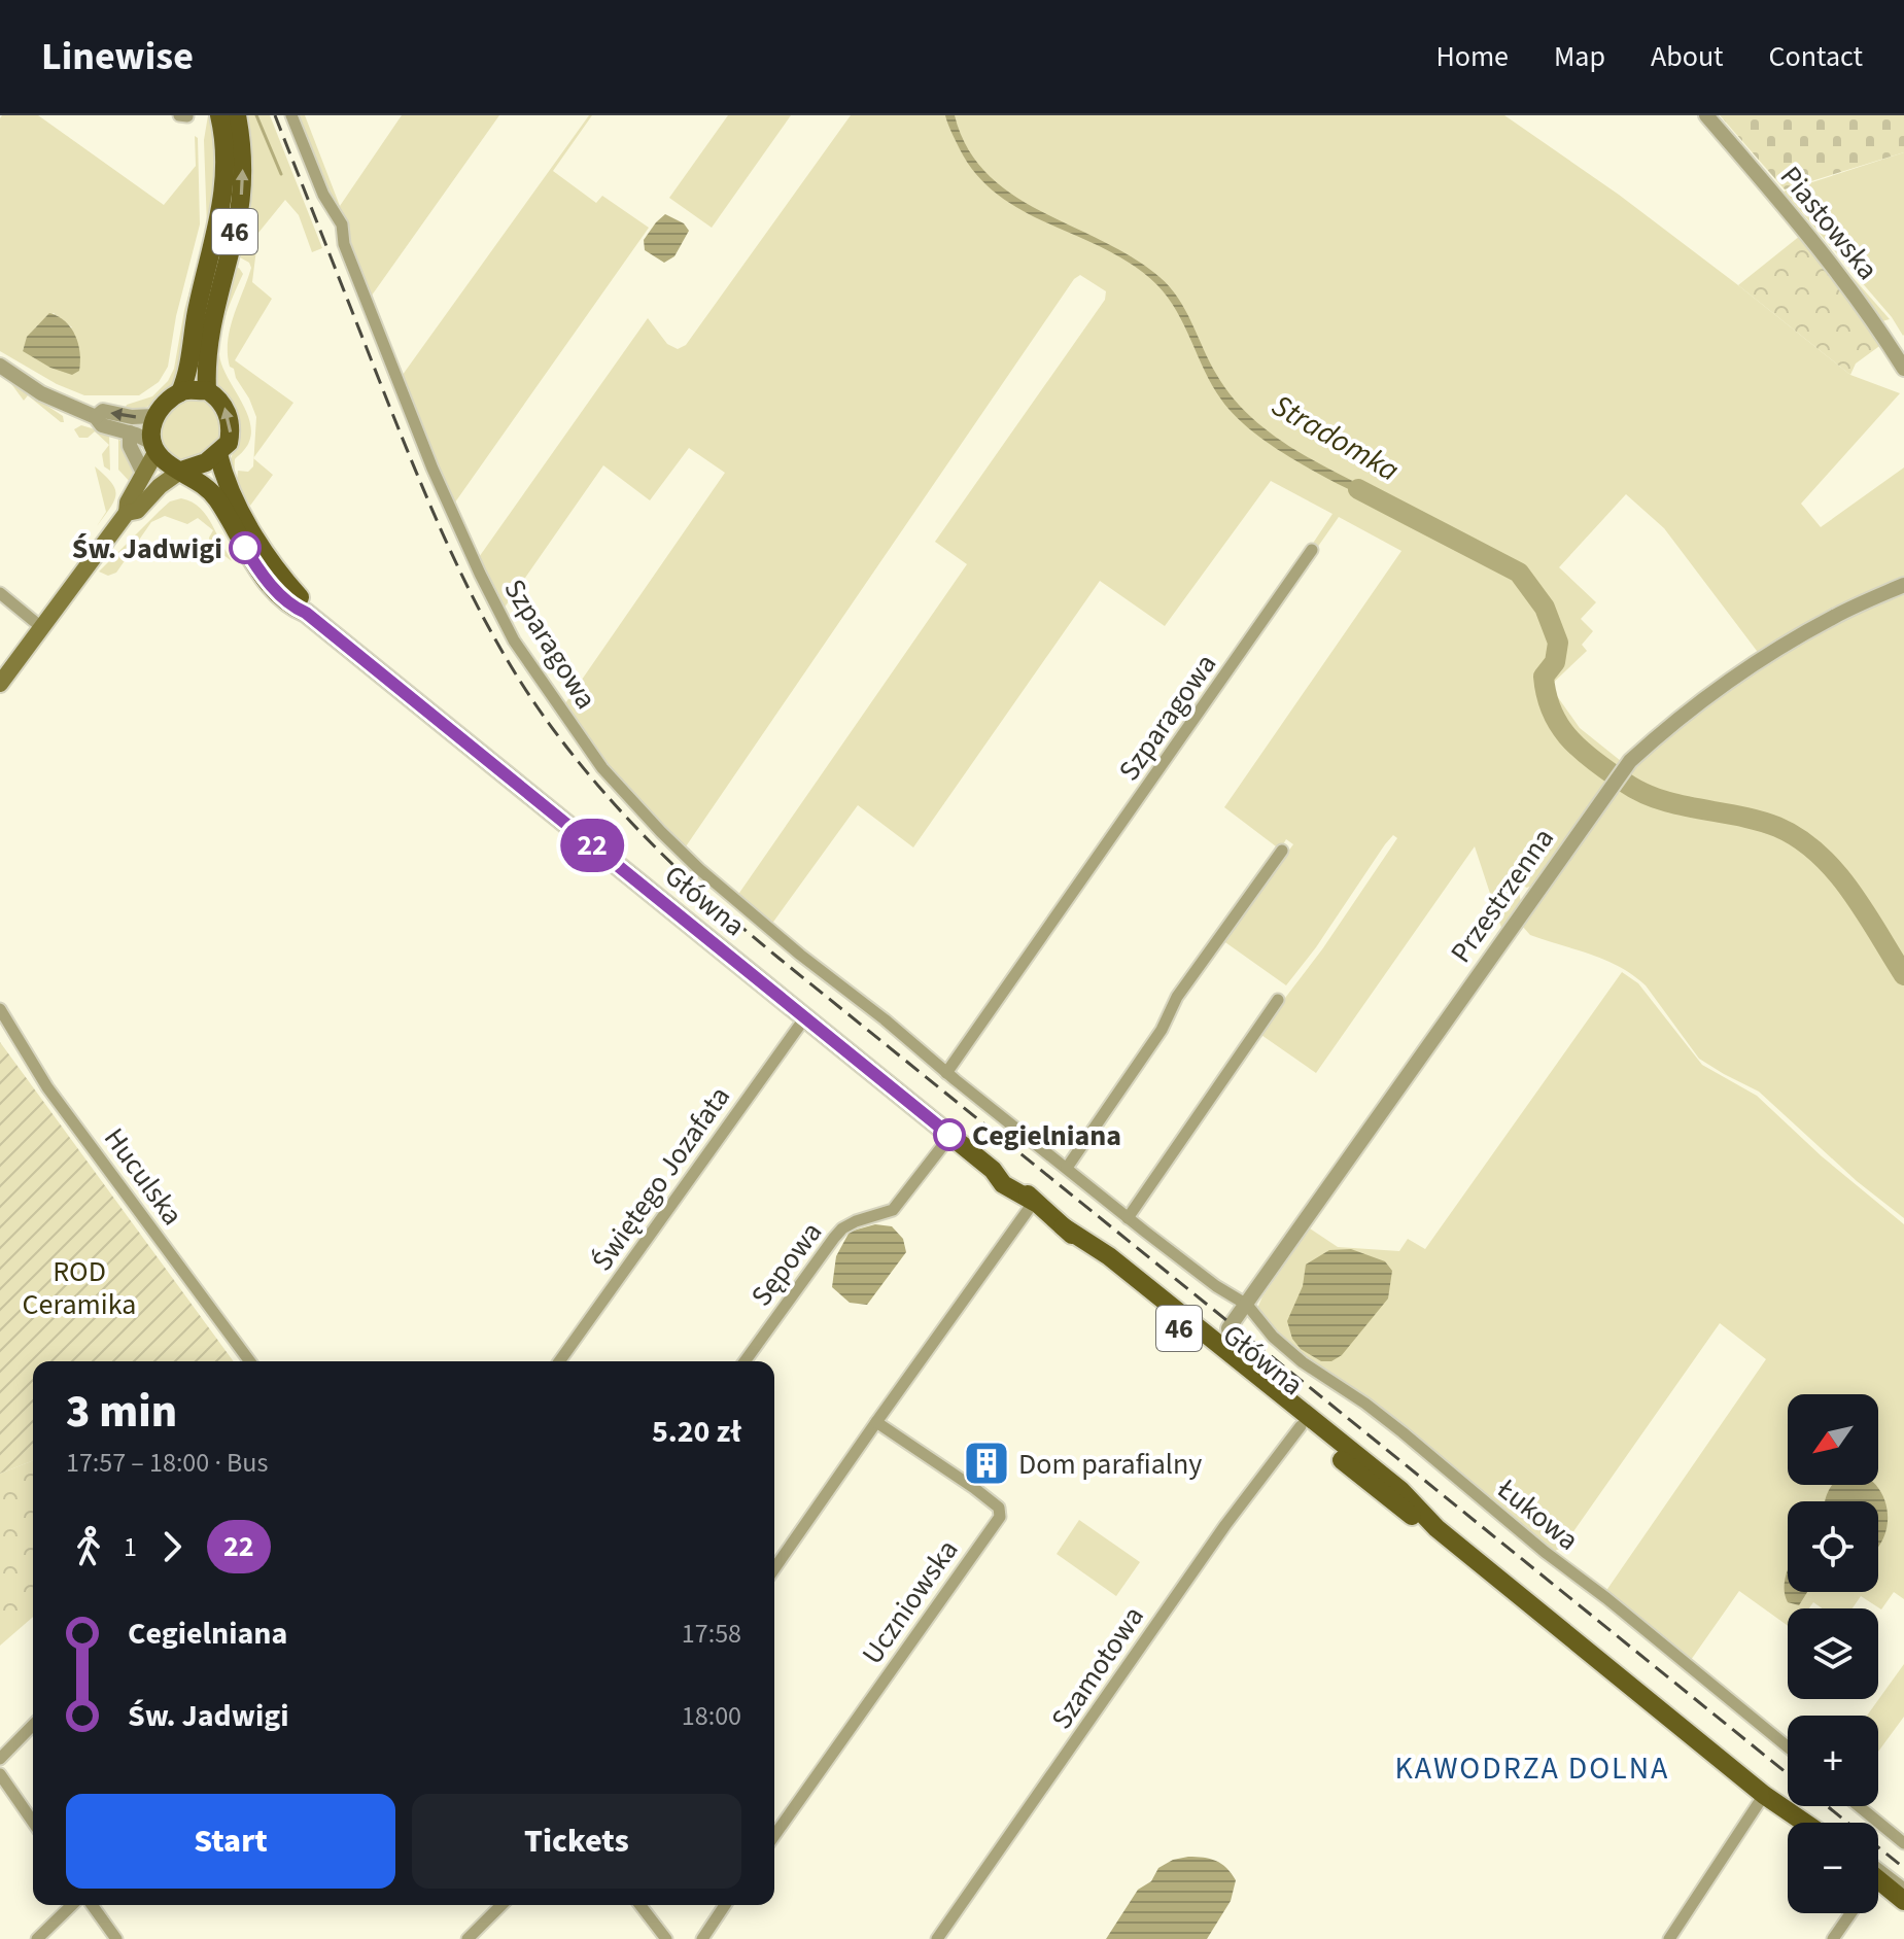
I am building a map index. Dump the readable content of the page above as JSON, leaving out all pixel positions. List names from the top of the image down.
{
  "streets": {
    "main road": ["46", "Główna"],
    "street": [
      "Piastowska",
      "Szparagowa",
      "Przestrzenna",
      "Huculska",
      "Świętego Jozafata",
      "Sępowa",
      "Łukowa",
      "Uczniowska",
      "Szamotowa"
    ]
  },
  "crossings": [
    ["46", "Główna"],
    ["Szparagowa", "Przestrzenna"],
    ["Szparagowa", "Łukowa"],
    ["Przestrzenna", "Łukowa"],
    ["Główna", "Świętego Jozafata"],
    ["Główna", "Sępowa"],
    ["Główna", "Szamotowa"]
  ],
  "districts": ["KAWODRZA DOLNA"],
  "water": ["Stradomka"],
  "parks": ["ROD Ceramika"],
  "places": {
    "other": ["Św. Jadwigi", "Cegielniana"],
    "building": ["Dom parafialny"]
  },
  "lines": ["bus line 22"],
  "north": "bottom left",
  "page": {
    "header": "Linewise",
    "nav": [
      "Home",
      "Map",
      "About",
      "Contact"
    ],
    "on_map": "22",
    "heading": ["3 min", "17:57 – 18:00 · Bus", "5.20 zł"],
    "map_buttons": ["+", "−"],
    "legs": ["1", "22"],
    "list": [
      {
        "name": "Cegielniana",
        "value": "17:58"
      },
      {
        "name": "Św. Jadwigi",
        "value": "18:00"
      }
    ],
    "buttons": ["Start", "Tickets"]
  }
}
